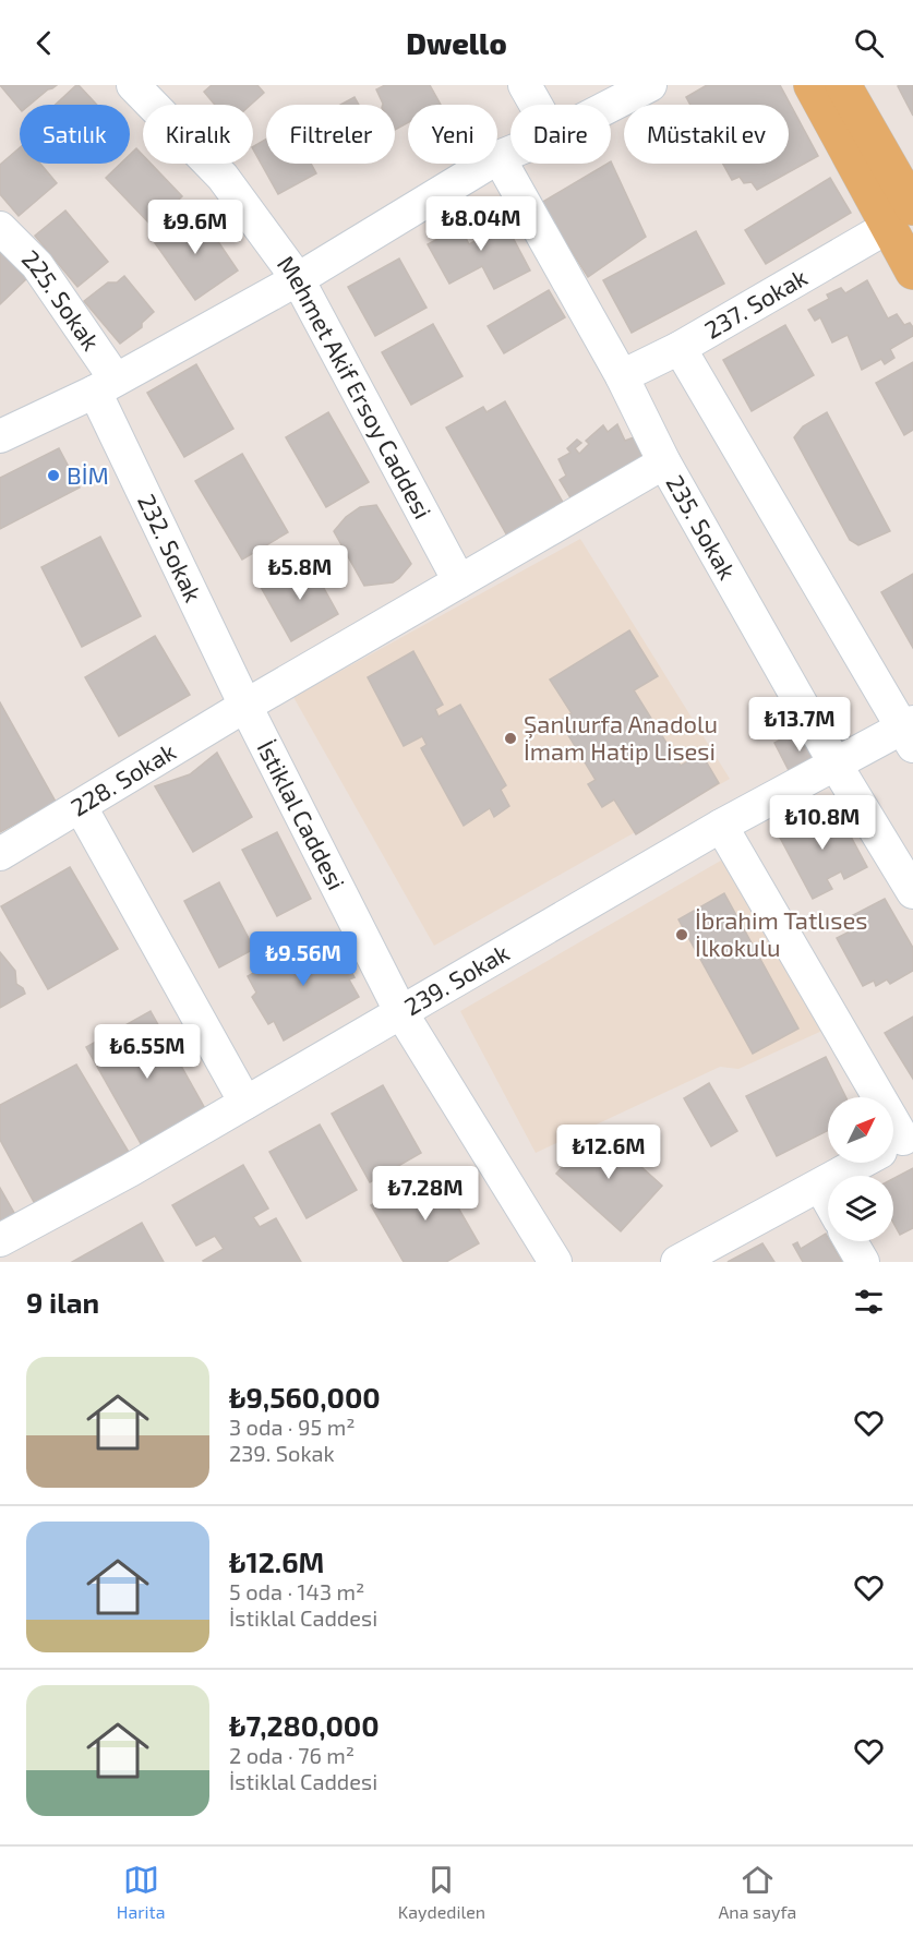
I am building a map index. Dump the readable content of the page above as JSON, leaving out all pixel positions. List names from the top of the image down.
{
  "streets": {
    "street": [
      "225. Sokak",
      "237. Sokak",
      "Mehmet Akif Ersoy Caddesi",
      "235. Sokak",
      "232. Sokak",
      "228. Sokak",
      "İstiklal Caddesi",
      "239. Sokak"
    ]
  },
  "crossings": [
    ["225. Sokak", "232. Sokak"],
    ["237. Sokak", "235. Sokak"],
    ["Mehmet Akif Ersoy Caddesi", "228. Sokak"],
    ["235. Sokak", "228. Sokak"],
    ["235. Sokak", "239. Sokak"],
    ["232. Sokak", "228. Sokak"],
    ["232. Sokak", "İstiklal Caddesi"],
    ["228. Sokak", "İstiklal Caddesi"],
    ["İstiklal Caddesi", "239. Sokak"]
  ],
  "places": ["BİM", "Şanlıurfa Anadolu İmam Hatip Lisesi", "İbrahim Tatlıses İlkokulu"],
  "north": "top right",
  "page": {
    "header": "Dwello",
    "chip": [
      "Satılık",
      "Kiralık",
      "Filtreler",
      "Yeni",
      "Daire",
      "Müstakil ev"
    ],
    "price": [
      "₺8.04M",
      "₺9.6M",
      "₺5.8M",
      "₺13.7M",
      "₺10.8M",
      "₺9.56M",
      "₺6.55M",
      "₺12.6M",
      "₺7.28M"
    ],
    "heading": "9 ilan",
    "list": [
      {
        "name": "₺9,560,000",
        "note": "3 oda · 95 m² · 239. Sokak"
      },
      {
        "name": "₺12.6M",
        "note": "5 oda · 143 m² · İstiklal Caddesi"
      },
      {
        "name": "₺7,280,000",
        "note": "2 oda · 76 m² · İstiklal Caddesi"
      }
    ],
    "tabs": ["Harita", "Kaydedilen", "Ana sayfa"]
  }
}
